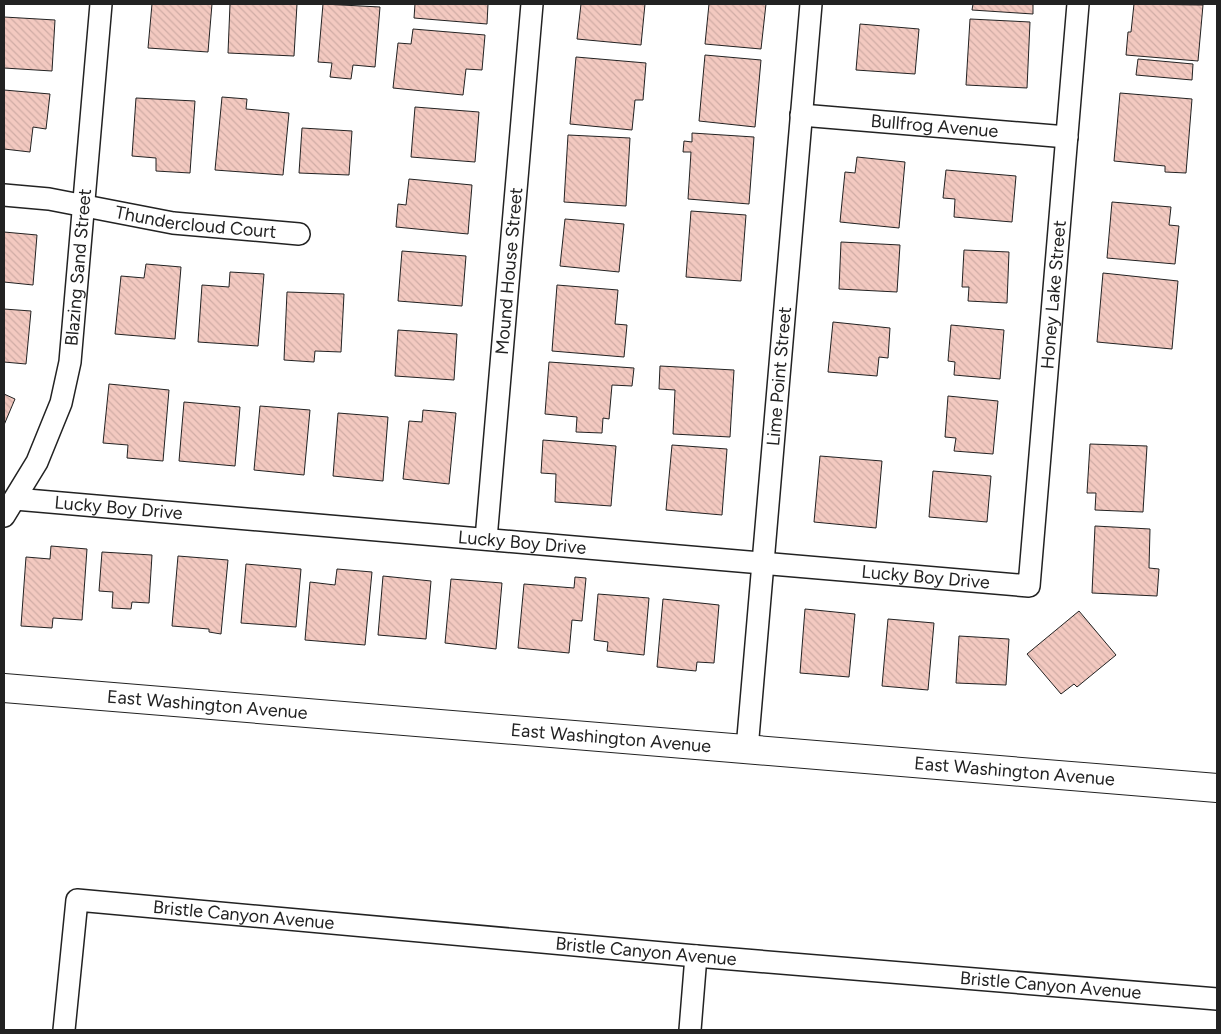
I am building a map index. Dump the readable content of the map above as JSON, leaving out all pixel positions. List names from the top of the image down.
{
  "streets": {
    "main road": ["East Washington Avenue"],
    "street": [
      "Bullfrog Avenue",
      "Thundercloud Court",
      "Blazing Sand Street",
      "Mound House Street",
      "Honey Lake Street",
      "Lime Point Street",
      "Lucky Boy Drive",
      "Bristle Canyon Avenue"
    ]
  },
  "crossings": [
    ["Bullfrog Avenue", "Honey Lake Street"],
    ["Bullfrog Avenue", "Lime Point Street"],
    ["Thundercloud Court", "Blazing Sand Street"],
    ["Blazing Sand Street", "Lucky Boy Drive"],
    ["Mound House Street", "Lucky Boy Drive"],
    ["Honey Lake Street", "Lucky Boy Drive"],
    ["Lime Point Street", "Lucky Boy Drive"],
    ["Lime Point Street", "East Washington Avenue"]
  ]
}
